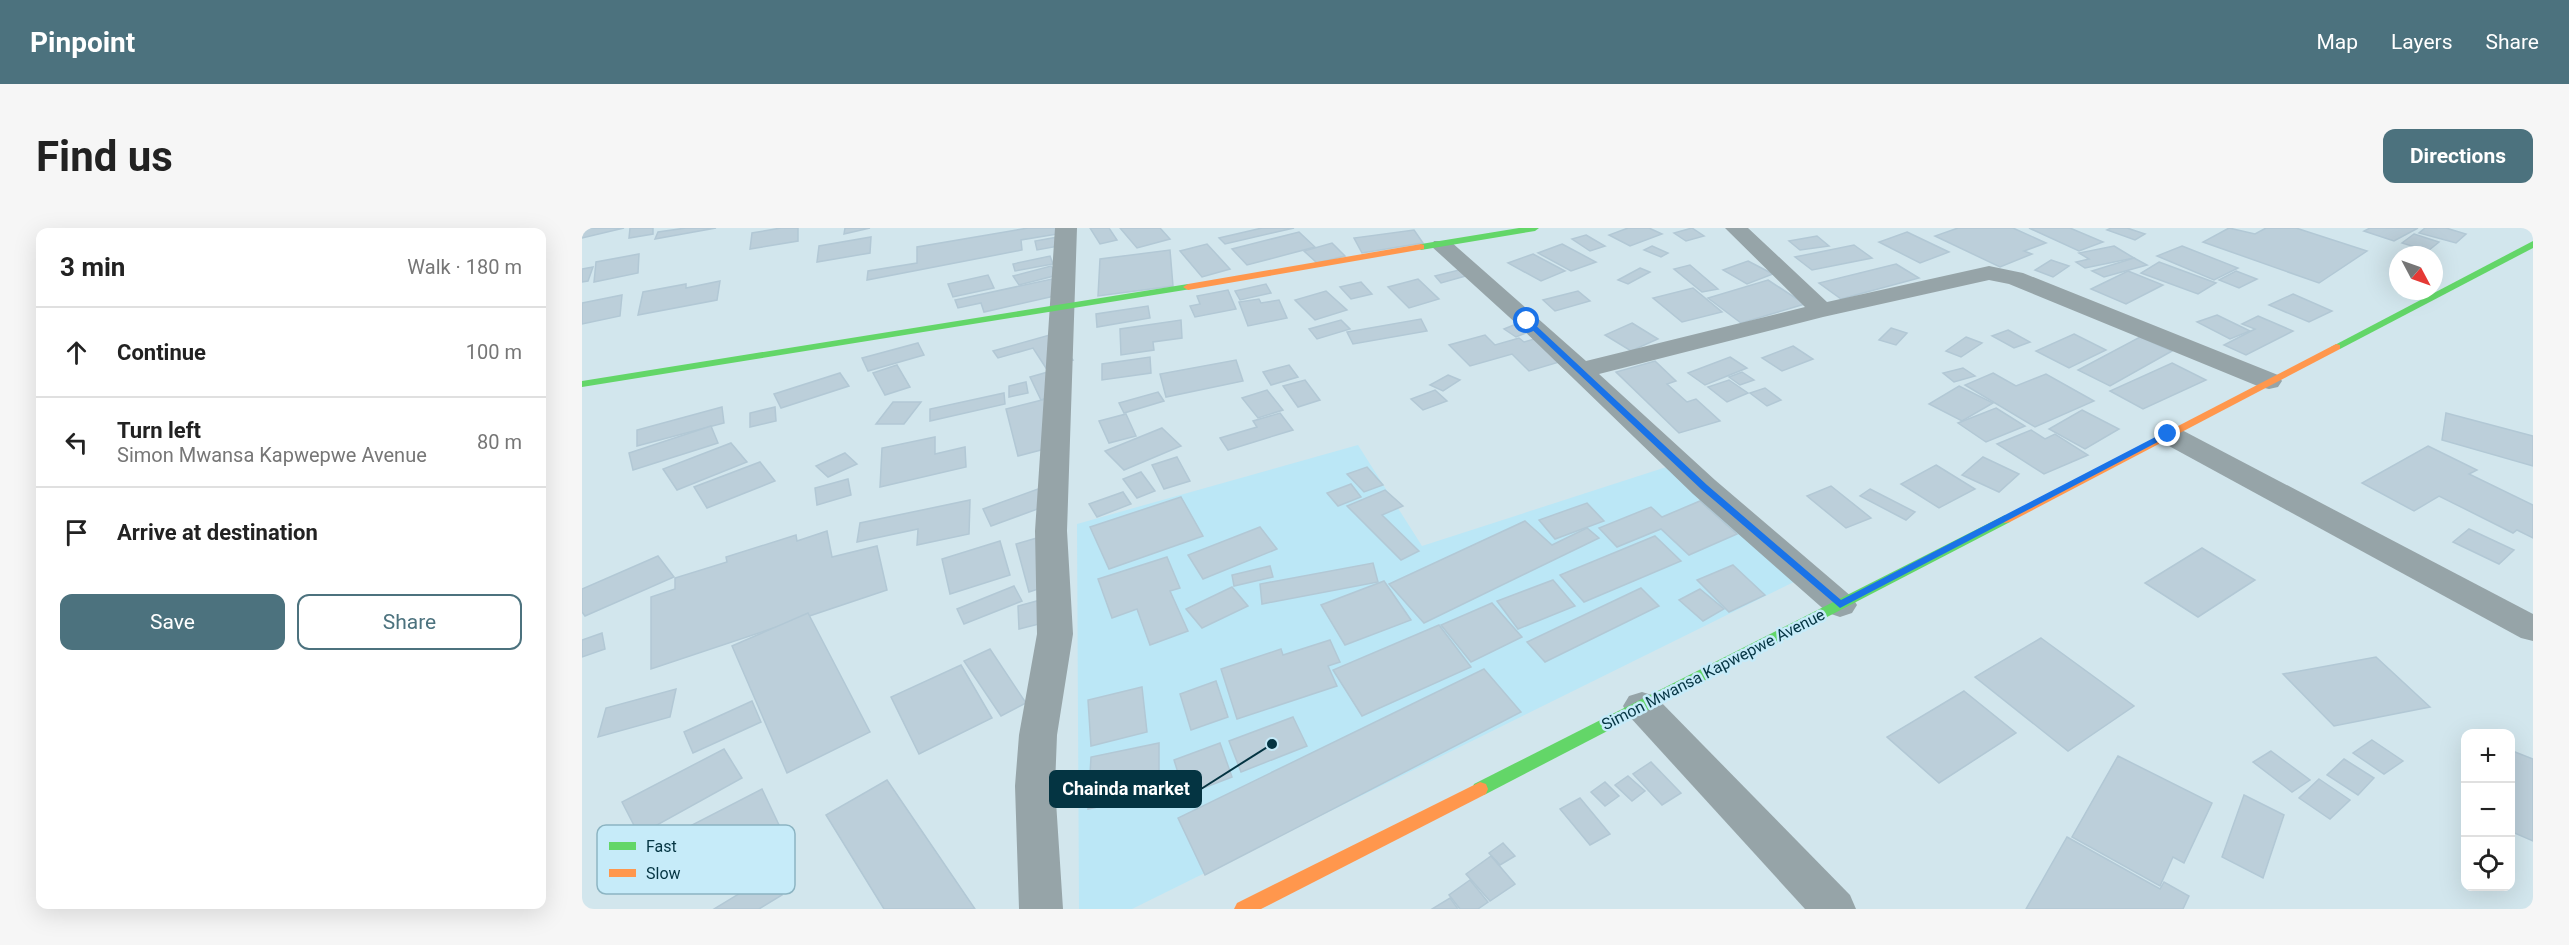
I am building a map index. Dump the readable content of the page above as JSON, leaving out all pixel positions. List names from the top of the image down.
{
  "streets": {
    "main road": ["Simon Mwansa Kapwepwe Avenue"]
  },
  "places": ["Chainda market"],
  "legend": ["Fast", "Slow"],
  "north": "bottom right",
  "page": {
    "header": "Pinpoint",
    "nav": ["Map", "Layers", "Share"],
    "buttons": [
      "Directions",
      ["Save", "Share"]
    ],
    "title": "Find us",
    "heading": ["3 min", "Walk · 180 m"],
    "list": [
      ["Continue", "100 m"],
      ["Turn left", "Simon Mwansa Kapwepwe Avenue", "80 m"],
      "Arrive at destination"
    ],
    "map_buttons": ["+", "−"]
  }
}
